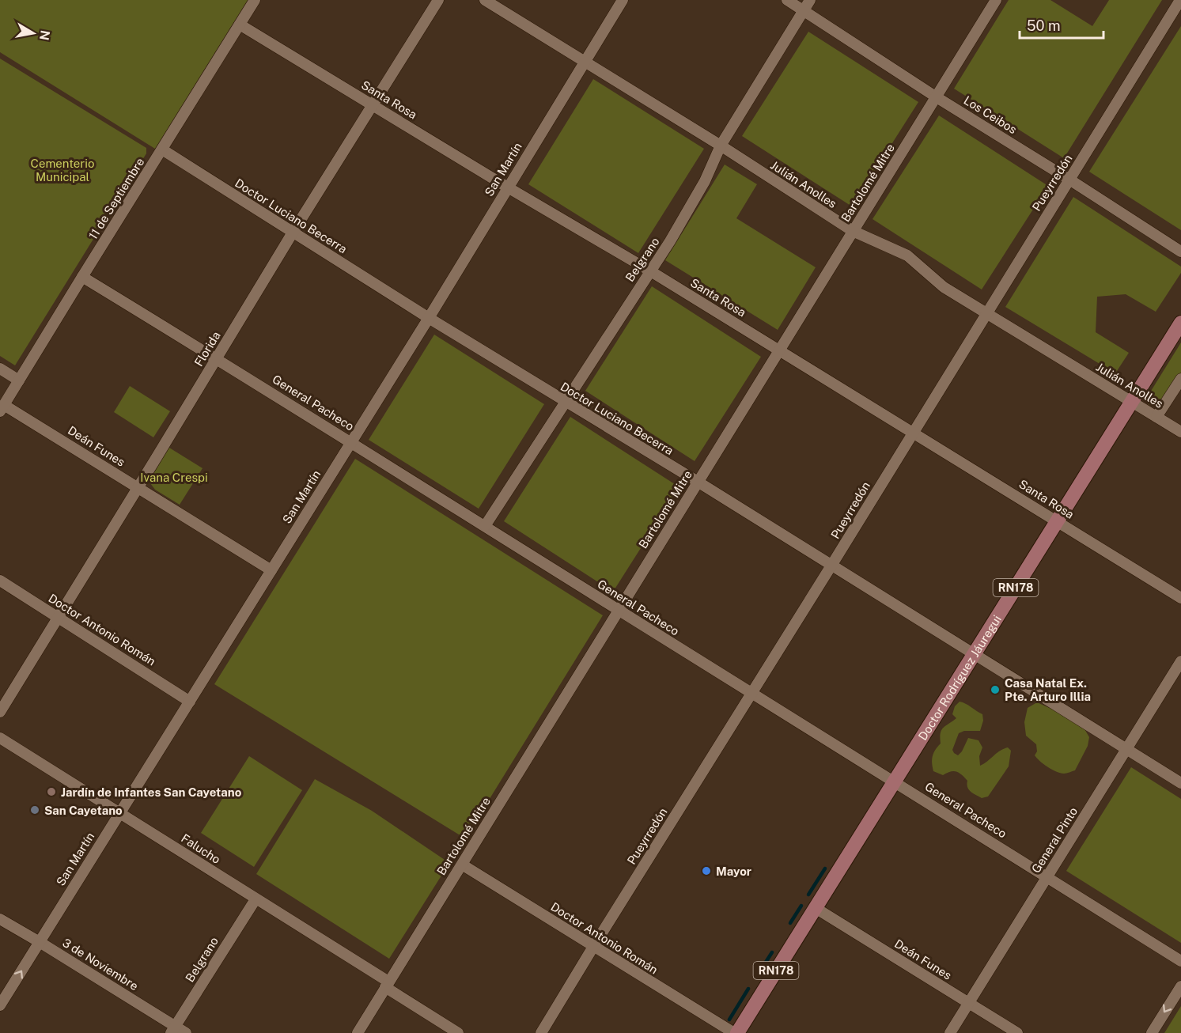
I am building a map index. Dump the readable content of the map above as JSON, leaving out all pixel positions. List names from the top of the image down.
{
  "streets": {
    "main road": ["RN178", "Doctor Rodríguez Jáuregui"],
    "street": [
      "Santa Rosa",
      "Los Ceibos",
      "San Martín",
      "Bartolomé Mitre",
      "Pueyrredón",
      "Julián Anolles",
      "11 de Septiembre",
      "Doctor Luciano Becerra",
      "Belgrano",
      "Florida",
      "General Pacheco",
      "Deán Funes",
      "Doctor Antonio Román",
      "General Pinto",
      "Falucho",
      "3 de Noviembre"
    ]
  },
  "crossings": [
    ["Santa Rosa", "San Martín"],
    ["Santa Rosa", "Bartolomé Mitre"],
    ["Santa Rosa", "Pueyrredón"],
    ["Santa Rosa", "11 de Septiembre"],
    ["Santa Rosa", "Belgrano"],
    ["Santa Rosa", "Florida"],
    ["Santa Rosa", "Doctor Rodríguez Jáuregui"],
    ["Los Ceibos", "Bartolomé Mitre"],
    ["Los Ceibos", "Pueyrredón"],
    ["Los Ceibos", "Belgrano"],
    ["San Martín", "Julián Anolles"],
    ["San Martín", "Doctor Luciano Becerra"],
    ["San Martín", "General Pacheco"],
    ["San Martín", "Deán Funes"],
    ["San Martín", "Doctor Antonio Román"],
    ["San Martín", "Falucho"],
    ["San Martín", "3 de Noviembre"],
    ["Bartolomé Mitre", "Julián Anolles"],
    ["Bartolomé Mitre", "Doctor Luciano Becerra"],
    ["Bartolomé Mitre", "General Pacheco"],
    ["Bartolomé Mitre", "Doctor Antonio Román"],
    ["Bartolomé Mitre", "Falucho"],
    ["Pueyrredón", "Julián Anolles"],
    ["Pueyrredón", "Doctor Luciano Becerra"],
    ["Pueyrredón", "General Pacheco"],
    ["Pueyrredón", "Doctor Antonio Román"],
    ["Julián Anolles", "Belgrano"],
    ["Julián Anolles", "Doctor Rodríguez Jáuregui"],
    ["11 de Septiembre", "Doctor Luciano Becerra"],
    ["11 de Septiembre", "General Pacheco"],
    ["11 de Septiembre", "Deán Funes"],
    ["Doctor Luciano Becerra", "Belgrano"],
    ["Doctor Luciano Becerra", "Florida"],
    ["Doctor Luciano Becerra", "Doctor Rodríguez Jáuregui"],
    ["Doctor Luciano Becerra", "General Pinto"],
    ["Belgrano", "General Pacheco"],
    ["Belgrano", "Falucho"],
    ["Belgrano", "3 de Noviembre"],
    ["Florida", "General Pacheco"],
    ["Florida", "Deán Funes"],
    ["Florida", "Doctor Antonio Román"],
    ["General Pacheco", "Doctor Rodríguez Jáuregui"],
    ["General Pacheco", "General Pinto"],
    ["Deán Funes", "Doctor Rodríguez Jáuregui"],
    ["Deán Funes", "General Pinto"],
    ["Doctor Antonio Román", "Doctor Rodríguez Jáuregui"]
  ],
  "parks": ["Cementerio Municipal", "Ivana Crespi"],
  "places": [
    "Casa Natal Ex. Pte. Arturo Illia",
    "Jardín de Infantes San Cayetano",
    "San Cayetano",
    "Mayor"
  ],
  "scale_bar": "50 m",
  "north": "right"
}
